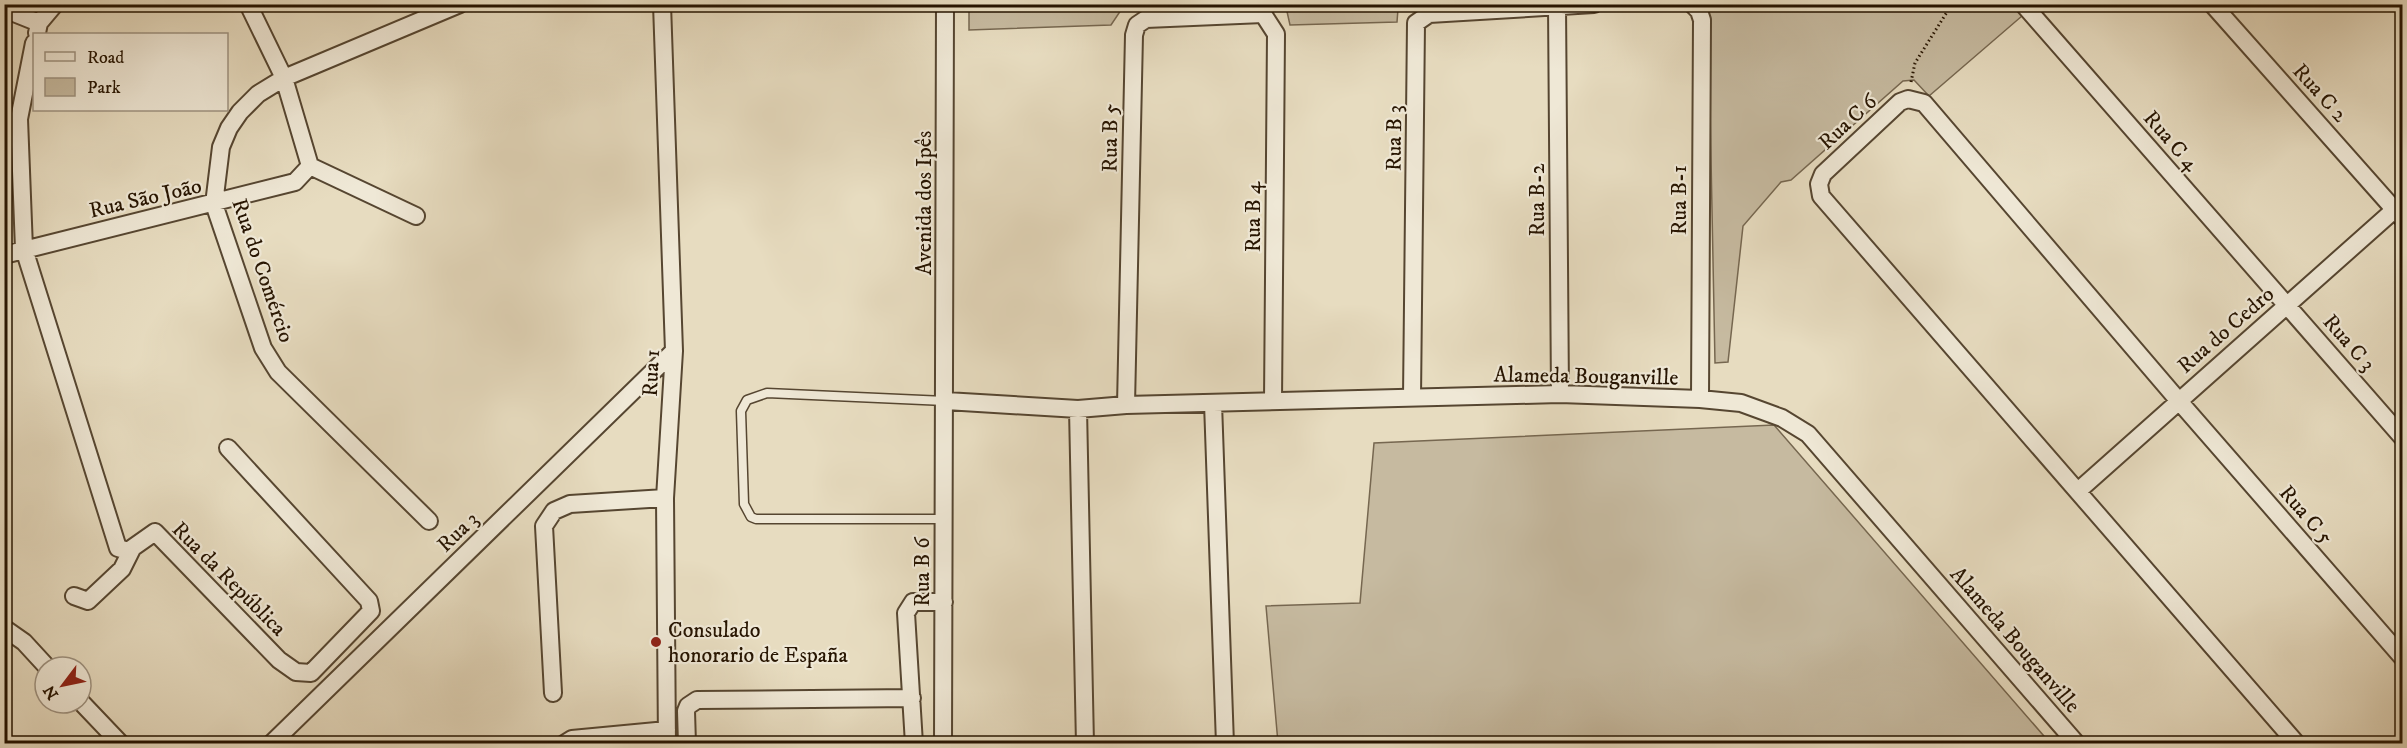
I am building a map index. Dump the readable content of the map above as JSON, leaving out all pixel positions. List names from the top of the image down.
{
  "streets": {
    "street": [
      "Rua C 2",
      "Rua C 6",
      "Rua B 5",
      "Rua B 3",
      "Rua C 4",
      "Rua São João",
      "Rua B-2",
      "Rua B-1",
      "Avenida dos Ipês",
      "Rua B 4",
      "Rua do Comércio",
      "Rua do Cedro",
      "Rua C 3",
      "Rua 1",
      "Alameda Bouganville",
      "Rua C 5",
      "Rua 3",
      "Rua B 6",
      "Rua da República"
    ]
  },
  "crossings": [
    ["Rua C 2", "Rua do Cedro"],
    ["Rua C 6", "Rua do Cedro"],
    ["Rua C 6", "Rua C 5"],
    ["Rua B 5", "Rua B 4"],
    ["Rua B 5", "Alameda Bouganville"],
    ["Rua B 3", "Rua B-2"],
    ["Rua B 3", "Alameda Bouganville"],
    ["Rua C 4", "Rua do Cedro"],
    ["Rua C 4", "Rua C 3"],
    ["Rua São João", "Rua do Comércio"],
    ["Rua B-2", "Alameda Bouganville"],
    ["Rua B-1", "Alameda Bouganville"],
    ["Avenida dos Ipês", "Alameda Bouganville"],
    ["Avenida dos Ipês", "Rua B 6"],
    ["Rua B 4", "Alameda Bouganville"],
    ["Rua do Cedro", "Rua C 3"],
    ["Rua do Cedro", "Rua C 5"],
    ["Rua 1", "Rua 3"],
    ["Alameda Bouganville", "Rua B 6"]
  ],
  "places": ["Consulado honorario de España"],
  "legend": ["Road", "Park"],
  "north": "bottom left"
}
